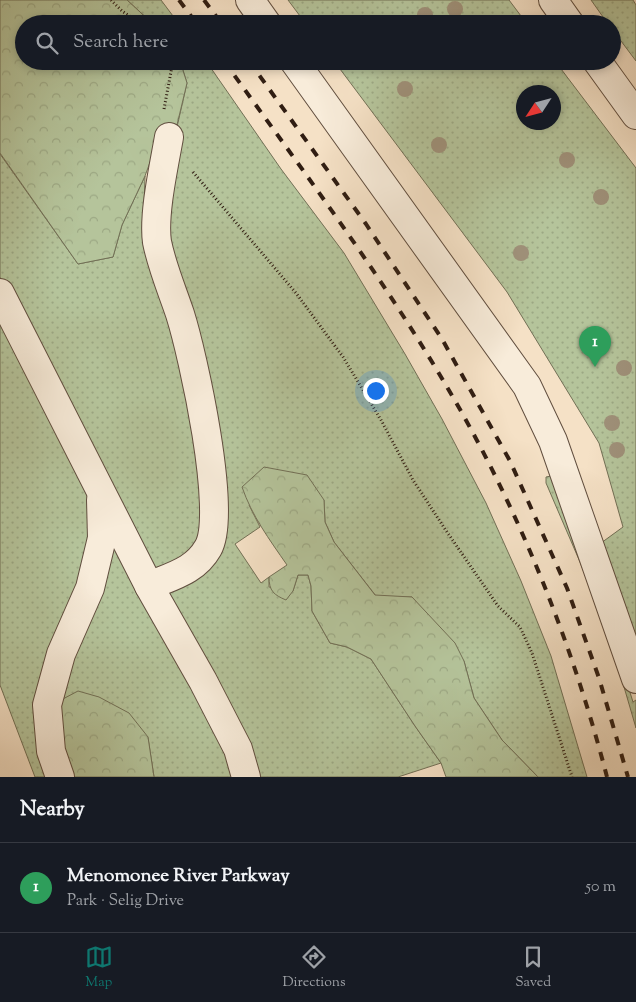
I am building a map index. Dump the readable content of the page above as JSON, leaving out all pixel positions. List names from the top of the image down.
{
  "north": "bottom left",
  "page": {
    "search": "Search here",
    "pins": "1",
    "heading": "Nearby",
    "list": [
      {
        "mark": "1",
        "name": "Menomonee River Parkway",
        "note": "Park · Selig Drive",
        "value": "50 m"
      }
    ],
    "nav": ["Map", "Directions", "Saved"]
  }
}
